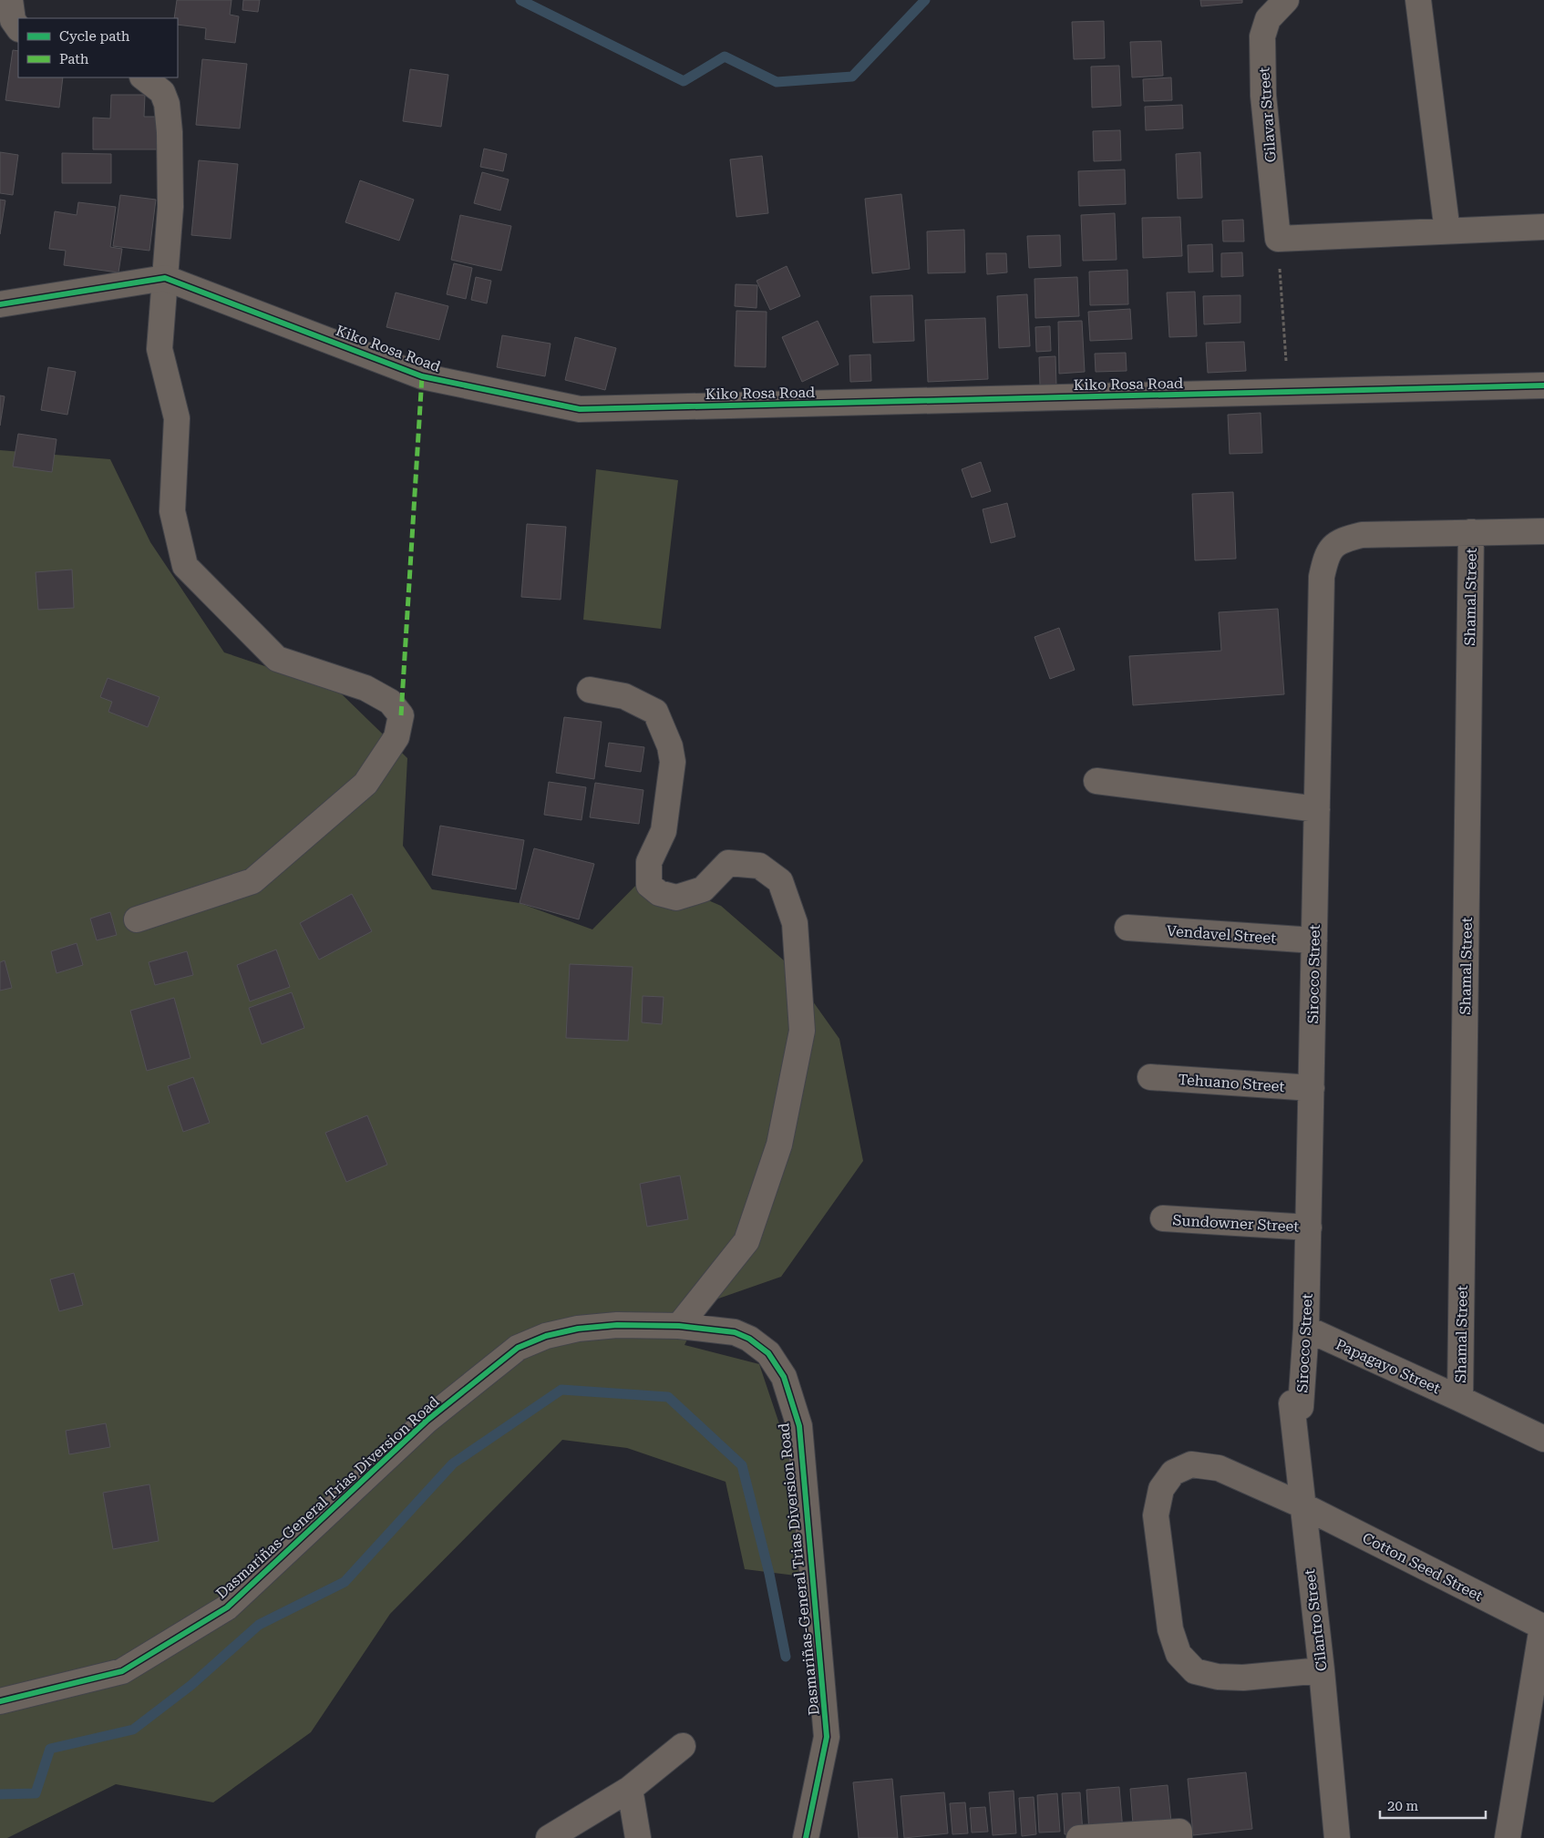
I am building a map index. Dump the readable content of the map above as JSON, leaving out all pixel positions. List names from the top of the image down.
{
  "streets": {
    "street": [
      "Gilavar Street",
      "Kiko Rosa Road",
      "Shamal Street",
      "Vendavel Street",
      "Sirocco Street",
      "Tehuano Street",
      "Sundowner Street",
      "Papagayo Street",
      "Dasmariñas-General Trias Diversion Road",
      "Cotton Seed Street",
      "Cilantro Street"
    ]
  },
  "crossings": [
    ["Shamal Street", "Sirocco Street"],
    ["Shamal Street", "Papagayo Street"],
    ["Vendavel Street", "Sirocco Street"],
    ["Sirocco Street", "Tehuano Street"],
    ["Sirocco Street", "Sundowner Street"],
    ["Sirocco Street", "Papagayo Street"],
    ["Sirocco Street", "Cilantro Street"],
    ["Cotton Seed Street", "Cilantro Street"]
  ],
  "legend": ["Cycle path", "Path"],
  "scale_bar": "20 m"
}
